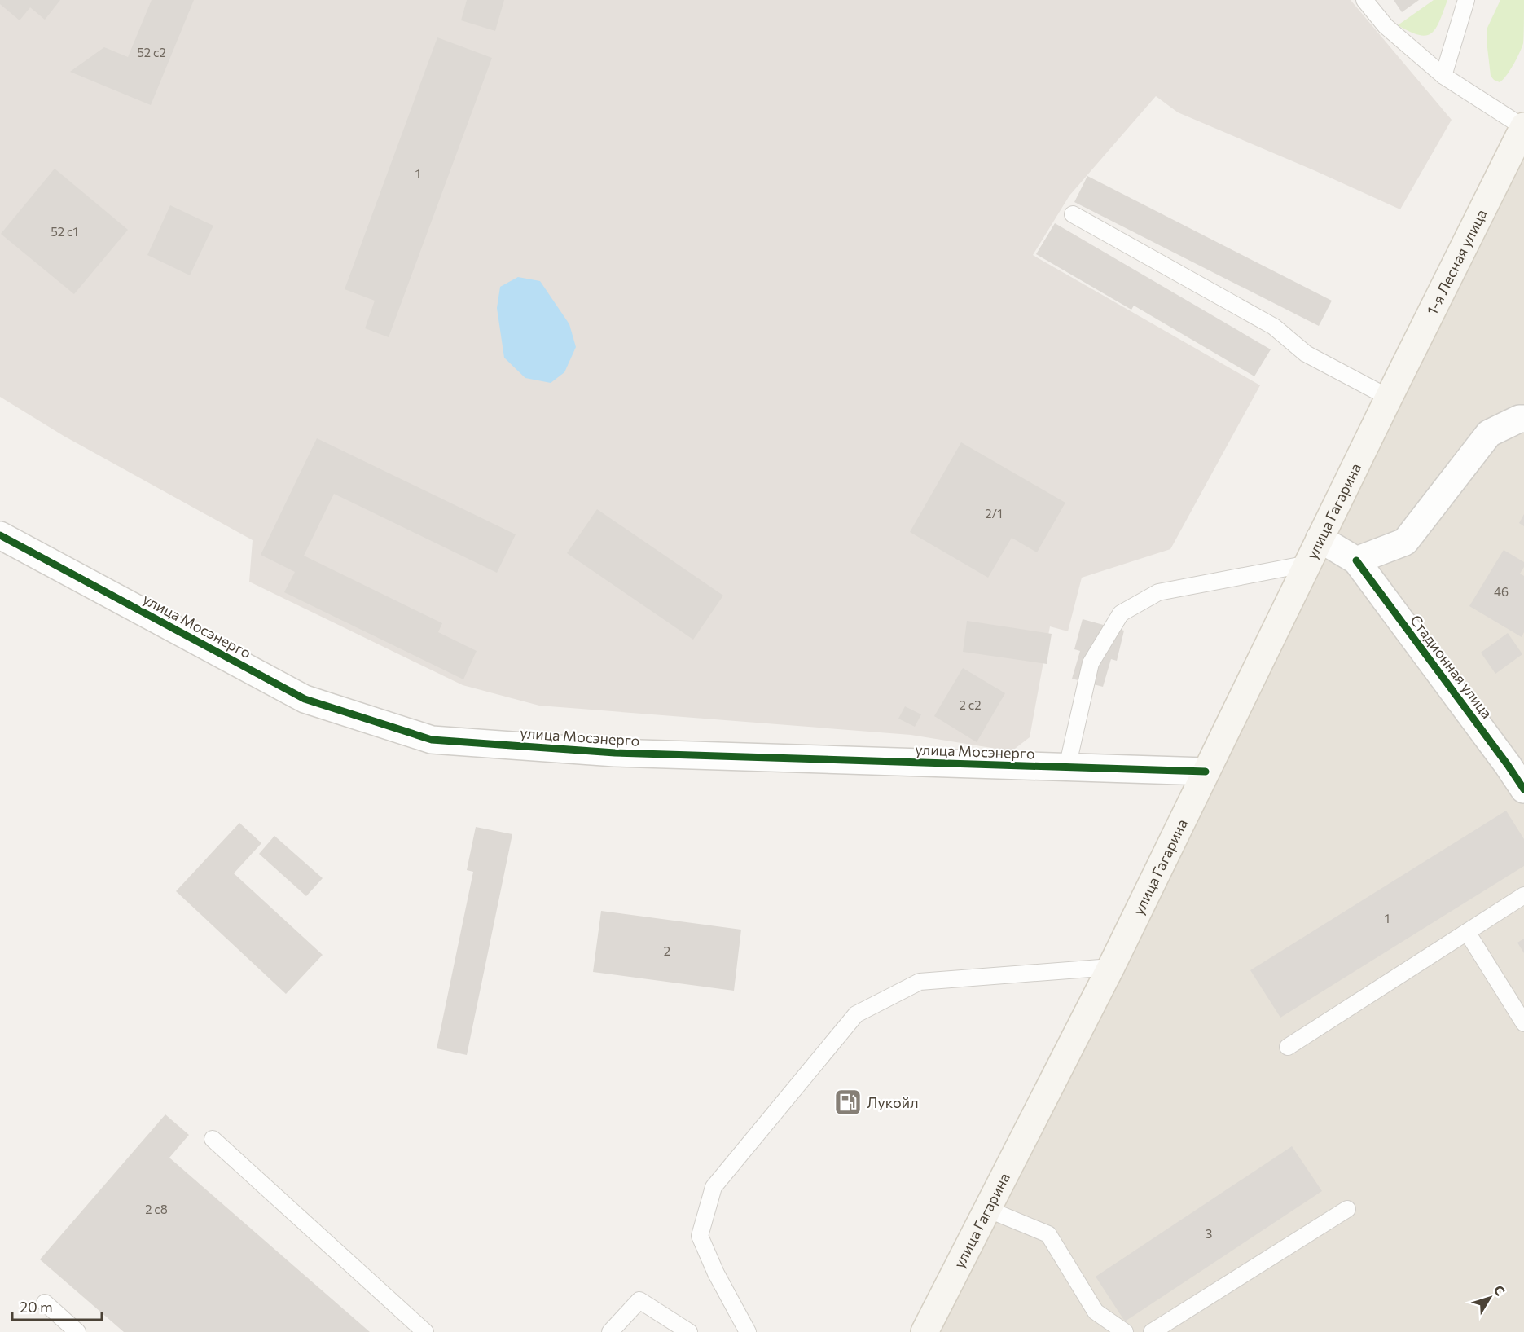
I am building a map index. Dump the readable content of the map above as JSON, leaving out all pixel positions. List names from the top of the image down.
{
  "streets": {
    "main road": ["1-я Лесная улица", "улица Гагарина"],
    "street": ["улица Мосэнерго", "Стадионная улица"]
  },
  "crossings": [
    ["1-я Лесная улица", "улица Гагарина"],
    ["улица Гагарина", "улица Мосэнерго"]
  ],
  "places": {
    "fuel station": ["Лукойл"]
  },
  "house_numbers": [
    "52 с2",
    "1",
    "52 с1",
    "2/1",
    "46",
    "2 с2",
    "1",
    "2",
    "2 с8",
    "3"
  ],
  "scale_bar": "20 m",
  "north": "top right"
}
